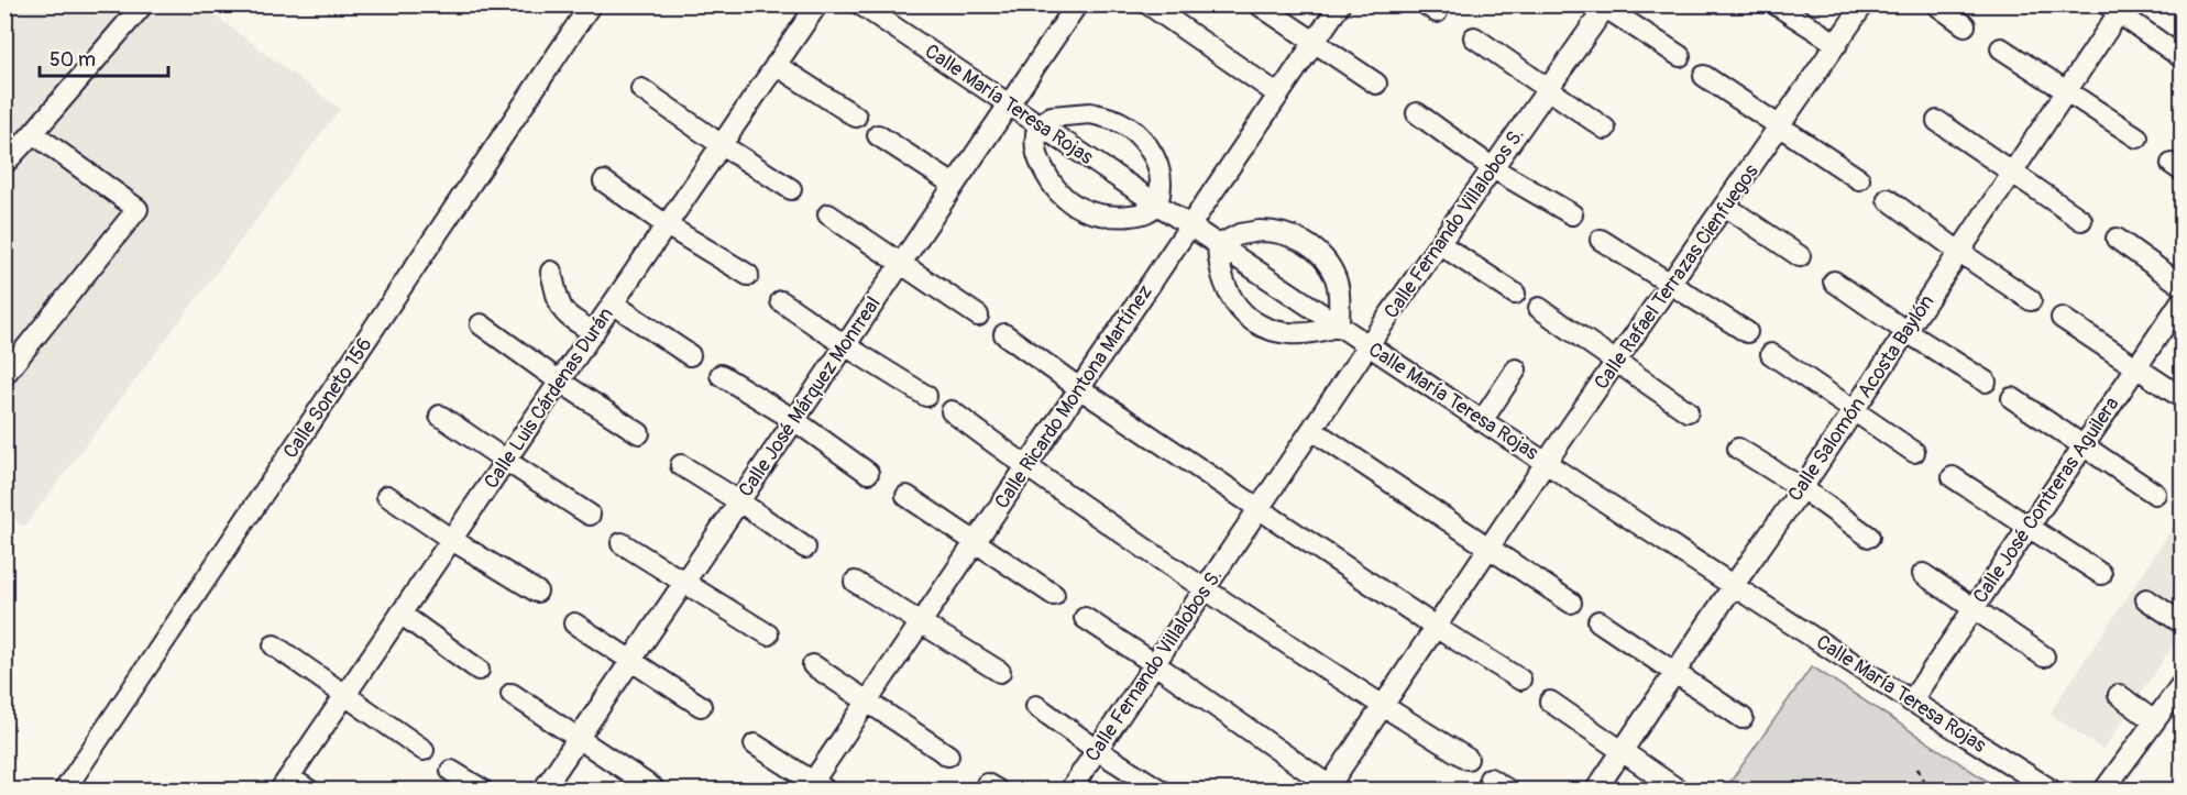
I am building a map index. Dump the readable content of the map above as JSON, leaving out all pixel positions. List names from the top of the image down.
{
  "streets": {
    "street": [
      "Calle María Teresa Rojas",
      "Calle Fernando Villalobos S.",
      "Calle Rafael Terrazas Cienfuegos",
      "Calle José Márquez Monrreal",
      "Calle Ricardo Montona Martínez",
      "Calle Soneto 156",
      "Calle Luis Cárdenas Durán",
      "Calle Salomón Acosta Baylón",
      "Calle José Contreras Aguilera"
    ]
  },
  "crossings": [
    ["Calle María Teresa Rojas", "Calle Fernando Villalobos S."],
    ["Calle María Teresa Rojas", "Calle Rafael Terrazas Cienfuegos"],
    ["Calle María Teresa Rojas", "Calle José Márquez Monrreal"],
    ["Calle María Teresa Rojas", "Calle Ricardo Montona Martínez"],
    ["Calle María Teresa Rojas", "Calle Salomón Acosta Baylón"],
    ["Calle María Teresa Rojas", "Calle José Contreras Aguilera"]
  ],
  "scale_bar": "50 m"
}
